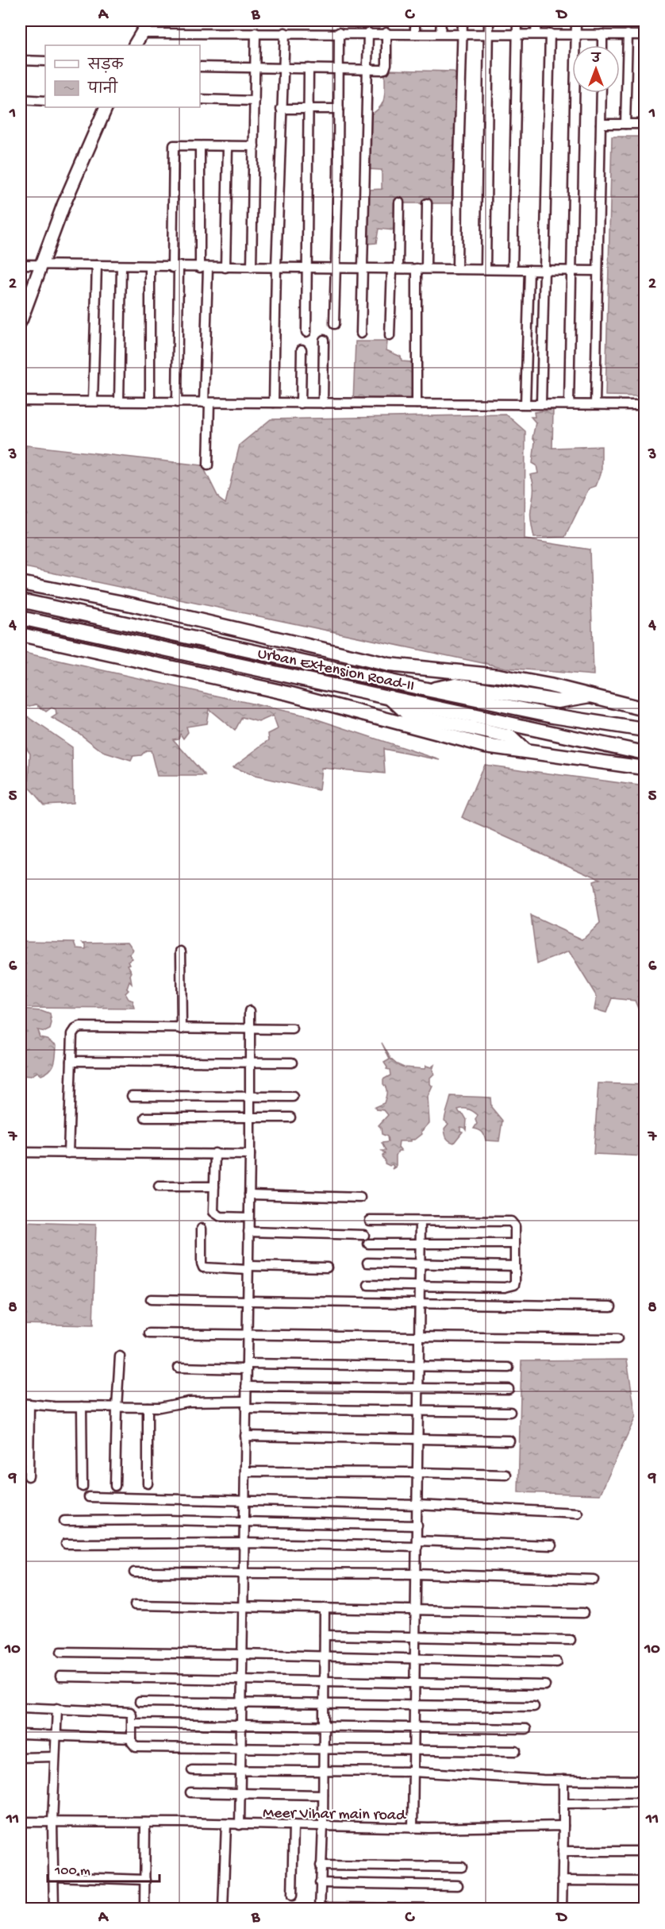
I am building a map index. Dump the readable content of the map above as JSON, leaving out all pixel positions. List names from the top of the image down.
{
  "streets": {
    "main road": ["Urban Extension Road-II"],
    "street": ["Meer Vihar main road"]
  },
  "legend": ["सड़क", "पानी"],
  "scale_bar": "100 m",
  "north": "top",
  "grid": {
    "columns": [
      "A",
      "B",
      "C",
      "D"
    ],
    "rows": [
      "1",
      "2",
      "3",
      "4",
      "5",
      "6",
      "7",
      "8",
      "9",
      "10",
      "11"
    ]
  }
}
